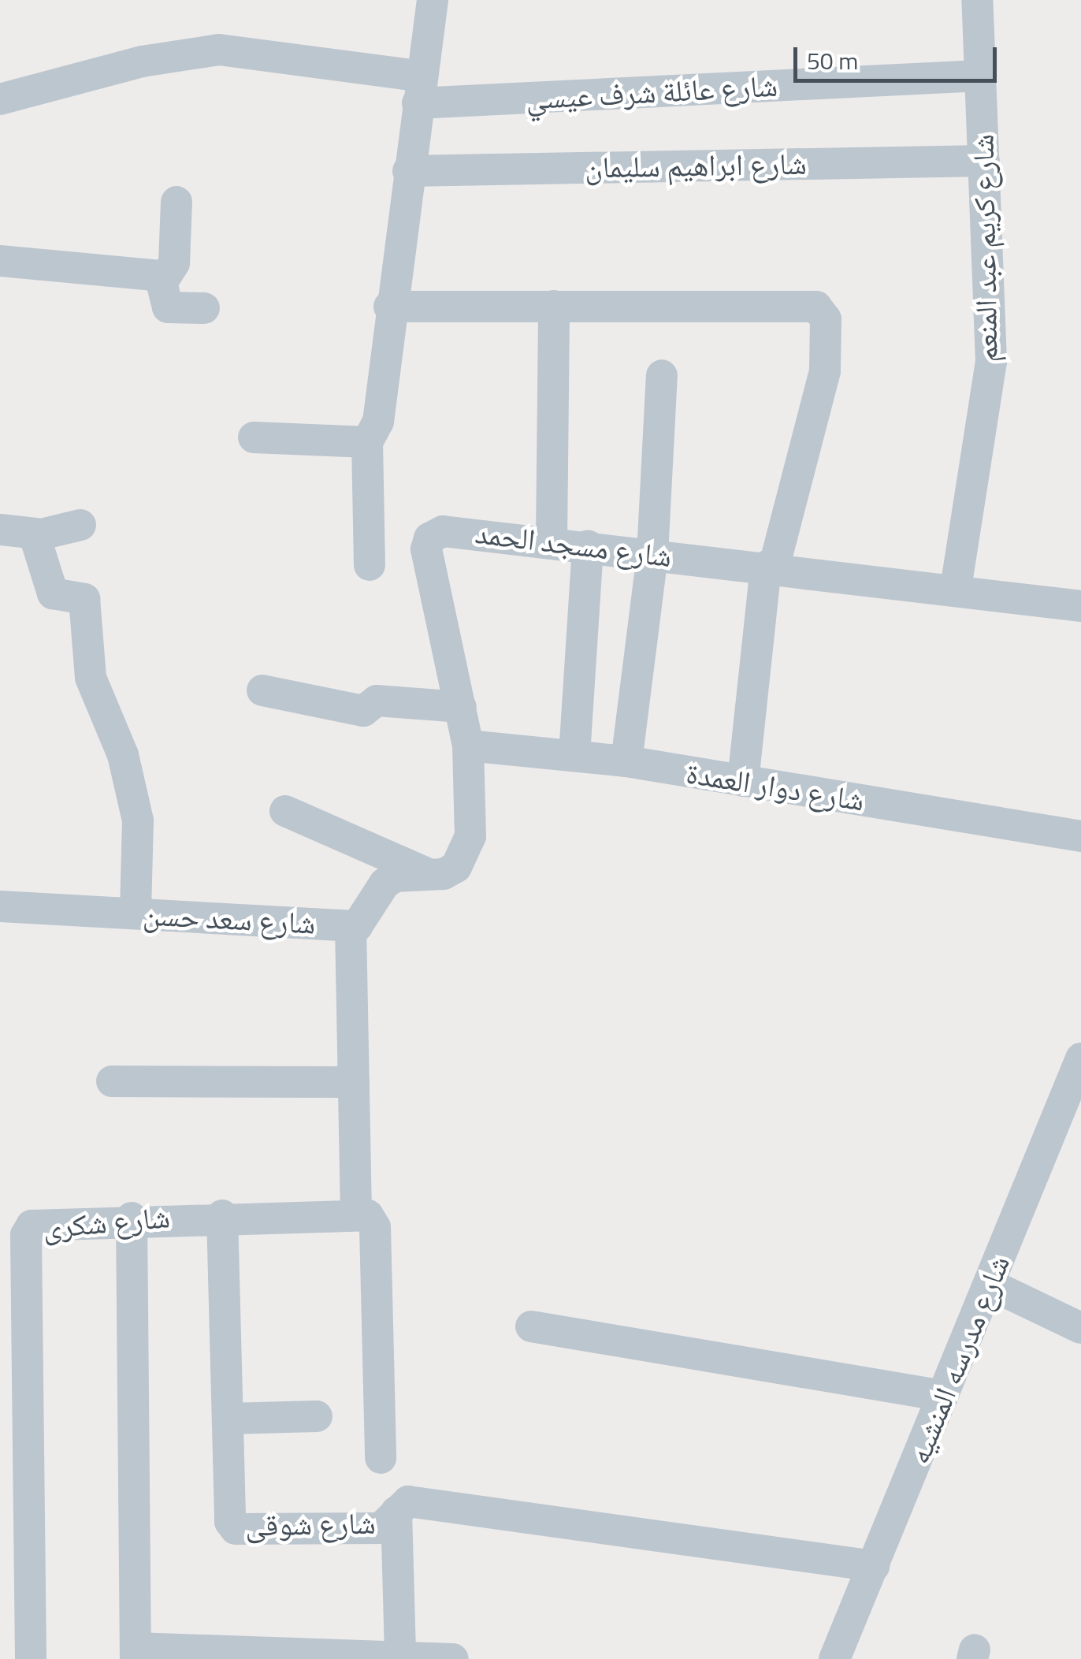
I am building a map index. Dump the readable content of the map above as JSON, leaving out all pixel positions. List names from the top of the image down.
{
  "streets": {
    "street": [
      "شارع عائلة شرف عيسي",
      "شارع ابراهيم سليمان",
      "شارع كريم عبد المنعم",
      "شارع مسجد الحمد",
      "شارع دوار العمدة",
      "شارع سعد حسن",
      "شارع شكرى",
      "شارع مدرسه المنشيه",
      "شارع شوقى"
    ]
  },
  "crossings": [
    ["شارع عائلة شرف عيسي", "شارع كريم عبد المنعم"],
    ["شارع ابراهيم سليمان", "شارع كريم عبد المنعم"],
    ["شارع كريم عبد المنعم", "شارع مسجد الحمد"],
    ["شارع مسجد الحمد", "شارع دوار العمدة"],
    ["شارع مسجد الحمد", "شارع سعد حسن"],
    ["شارع شكرى", "شارع شوقى"],
    ["شارع مدرسه المنشيه", "شارع شوقى"]
  ],
  "scale_bar": "50 m"
}
